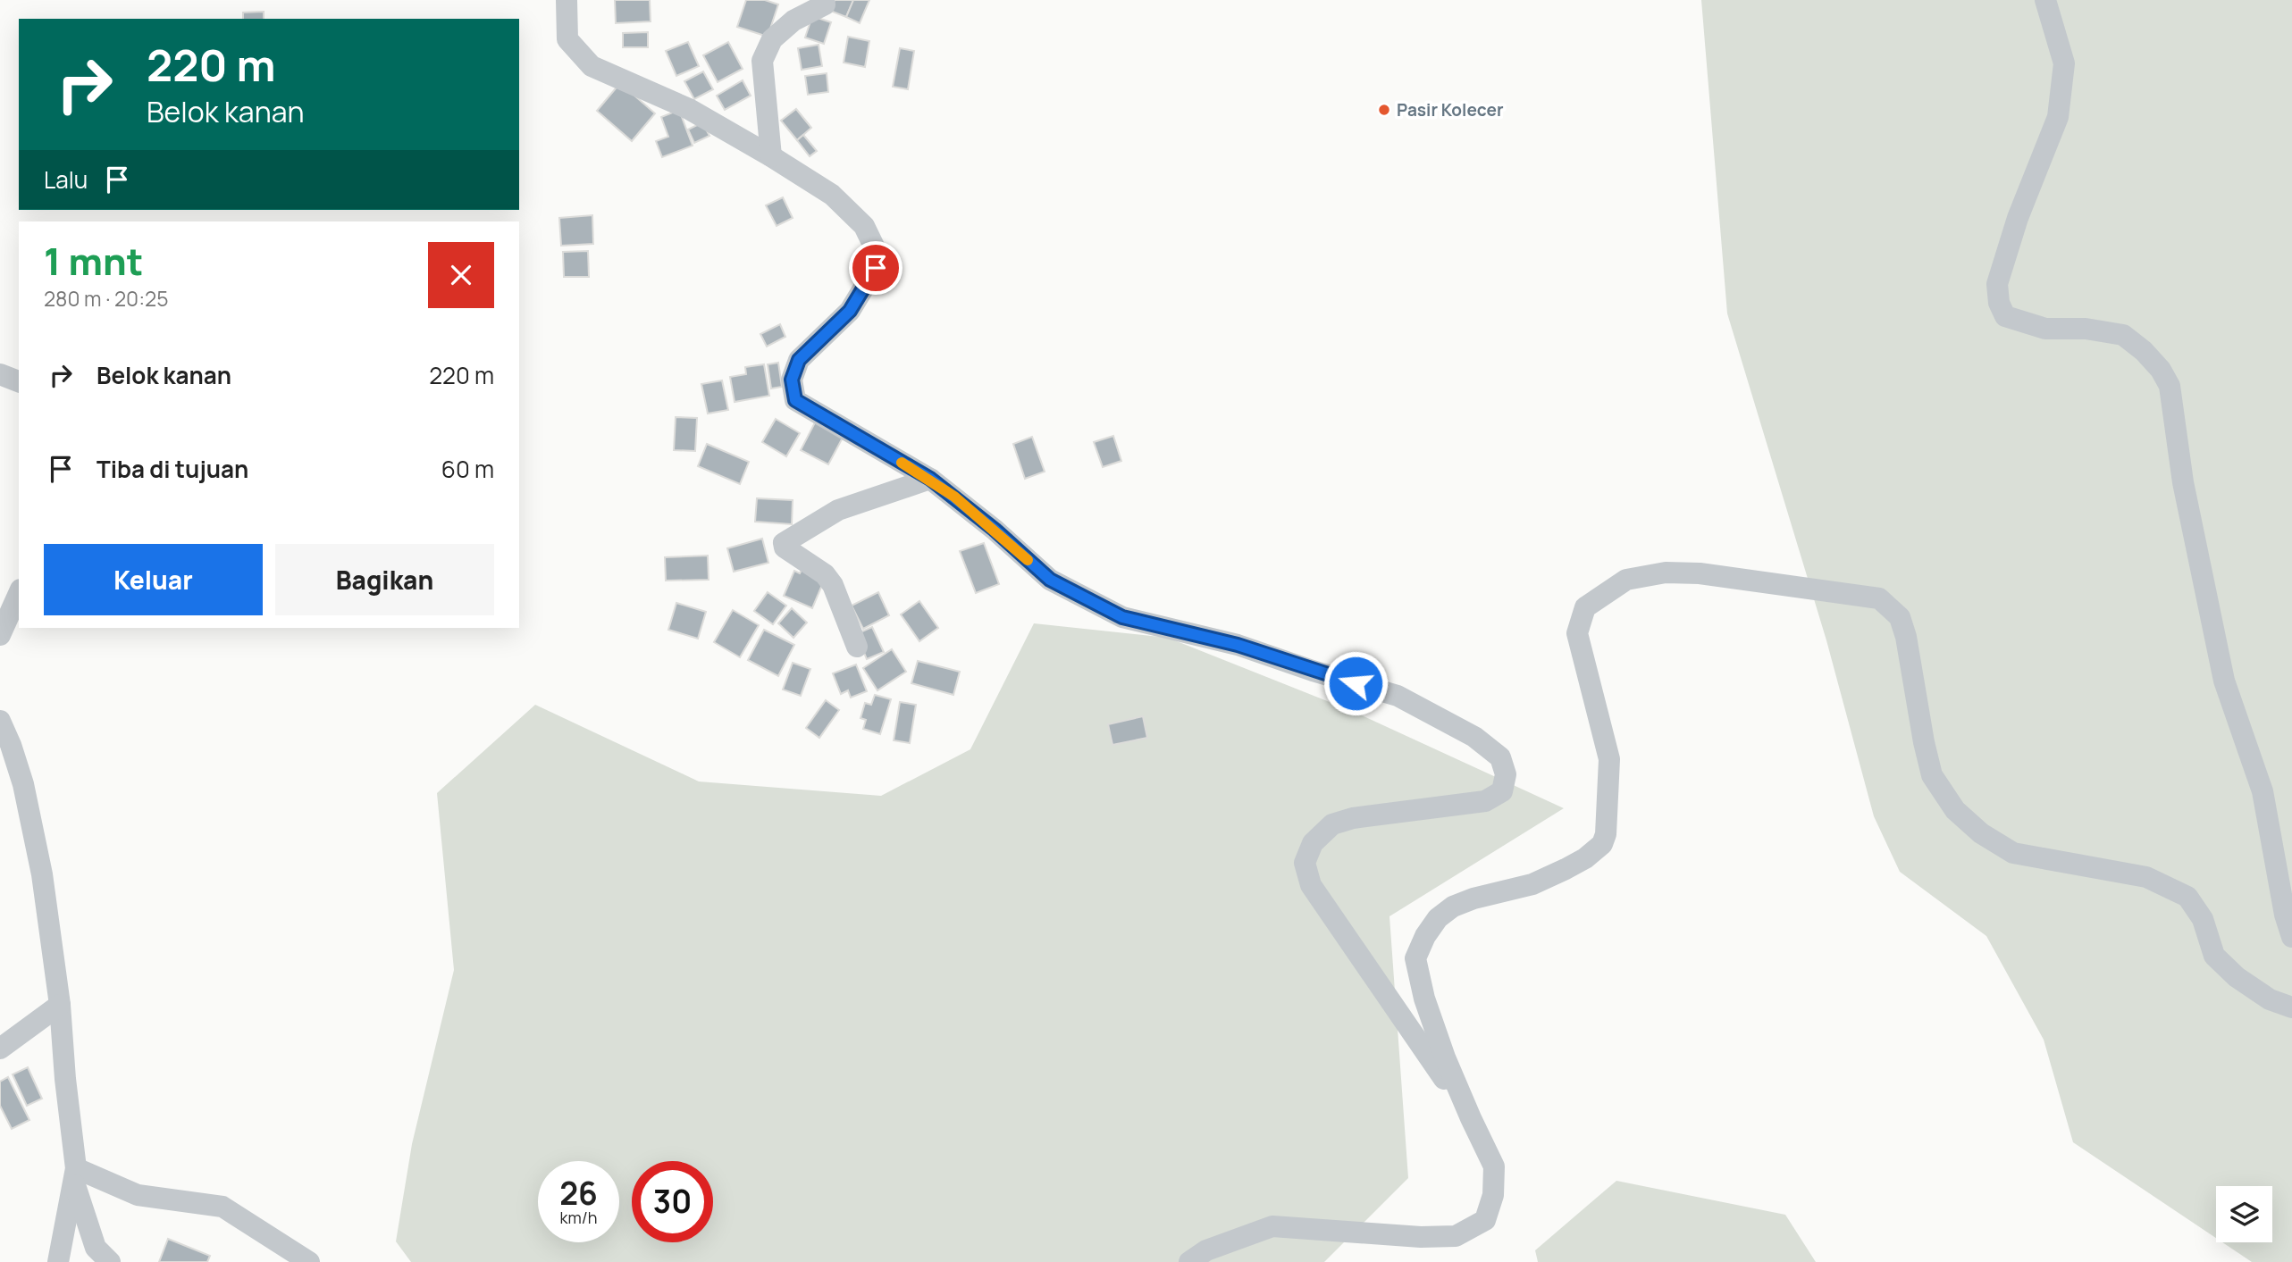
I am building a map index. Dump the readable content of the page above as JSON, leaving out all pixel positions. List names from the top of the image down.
{
  "places": ["Pasir Kolecer"],
  "page": {
    "turn": ["220 m", "Belok kanan"],
    "then": "Lalu",
    "heading": ["1 mnt", "280 m · 20:25"],
    "list": [
      {
        "name": "Belok kanan",
        "value": "220 m"
      },
      {
        "name": "Tiba di tujuan",
        "value": "60 m"
      }
    ],
    "buttons": ["Keluar", "Bagikan"],
    "speed": "26 km/h",
    "limit": "30"
  }
}
